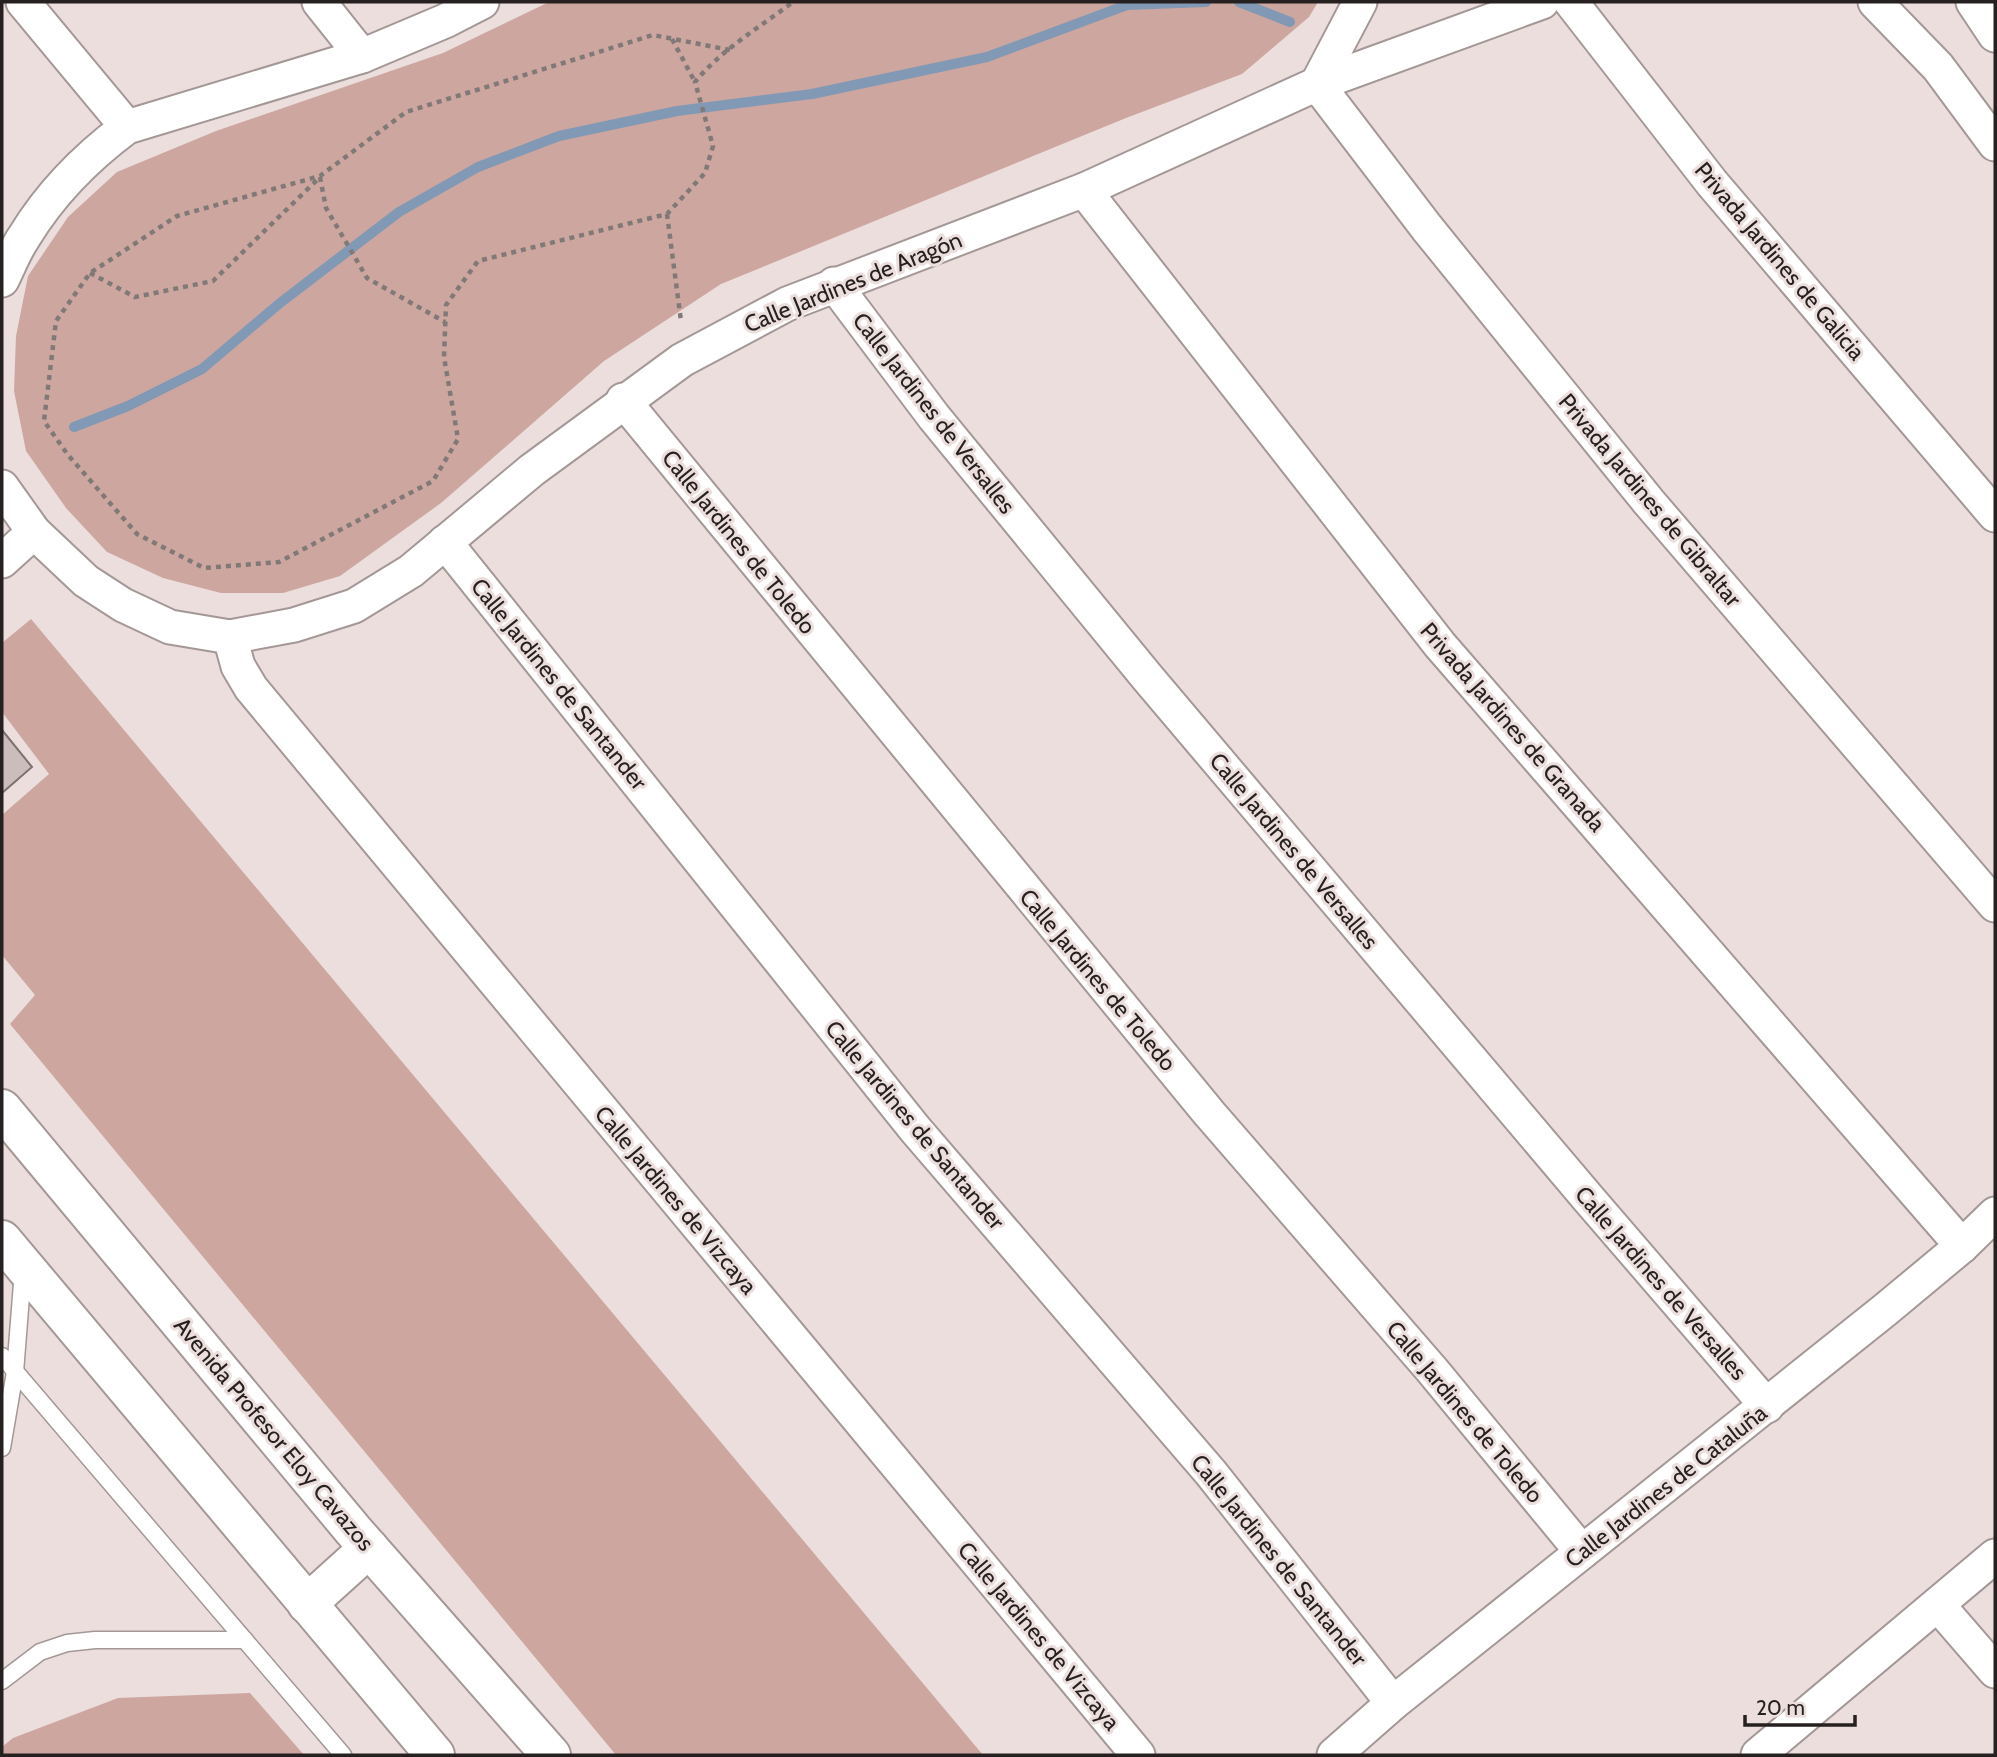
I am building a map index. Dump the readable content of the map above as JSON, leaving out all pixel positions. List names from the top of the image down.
{
  "streets": {
    "main road": ["Avenida Profesor Eloy Cavazos"],
    "street": [
      "Privada Jardines de Galicia",
      "Calle Jardines de Aragón",
      "Calle Jardines de Versalles",
      "Privada Jardines de Gibraltar",
      "Calle Jardines de Toledo",
      "Calle Jardines de Santander",
      "Privada Jardines de Granada",
      "Calle Jardines de Vizcaya",
      "Calle Jardines de Cataluña"
    ]
  },
  "crossings": [
    ["Calle Jardines de Aragón", "Calle Jardines de Versalles"],
    ["Calle Jardines de Aragón", "Privada Jardines de Gibraltar"],
    ["Calle Jardines de Aragón", "Calle Jardines de Toledo"],
    ["Calle Jardines de Aragón", "Calle Jardines de Santander"],
    ["Calle Jardines de Aragón", "Privada Jardines de Granada"],
    ["Calle Jardines de Aragón", "Calle Jardines de Vizcaya"],
    ["Calle Jardines de Versalles", "Calle Jardines de Cataluña"],
    ["Calle Jardines de Toledo", "Calle Jardines de Cataluña"],
    ["Calle Jardines de Santander", "Calle Jardines de Cataluña"],
    ["Privada Jardines de Granada", "Calle Jardines de Cataluña"]
  ],
  "scale_bar": "20 m"
}
